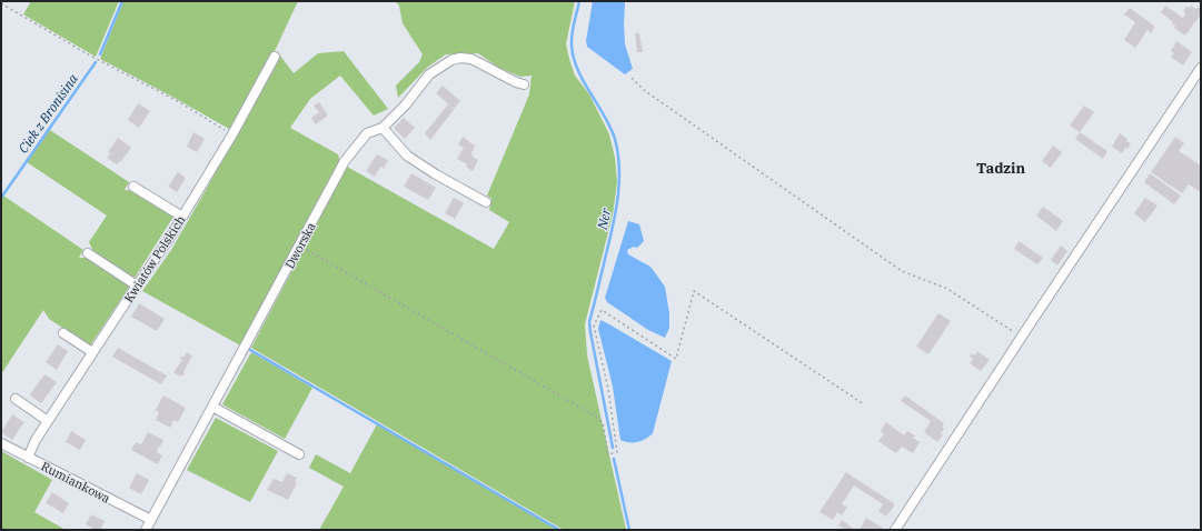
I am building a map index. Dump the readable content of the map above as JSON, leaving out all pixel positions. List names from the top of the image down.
{
  "streets": {
    "street": ["Dworska", "Kwiatów Polskich", "Rumiankowa"]
  },
  "crossings": [
    ["Dworska", "Rumiankowa"],
    ["Kwiatów Polskich", "Rumiankowa"]
  ],
  "districts": ["Tadzin"],
  "water": ["Ciek z Bronisina", "Ner"]
}
